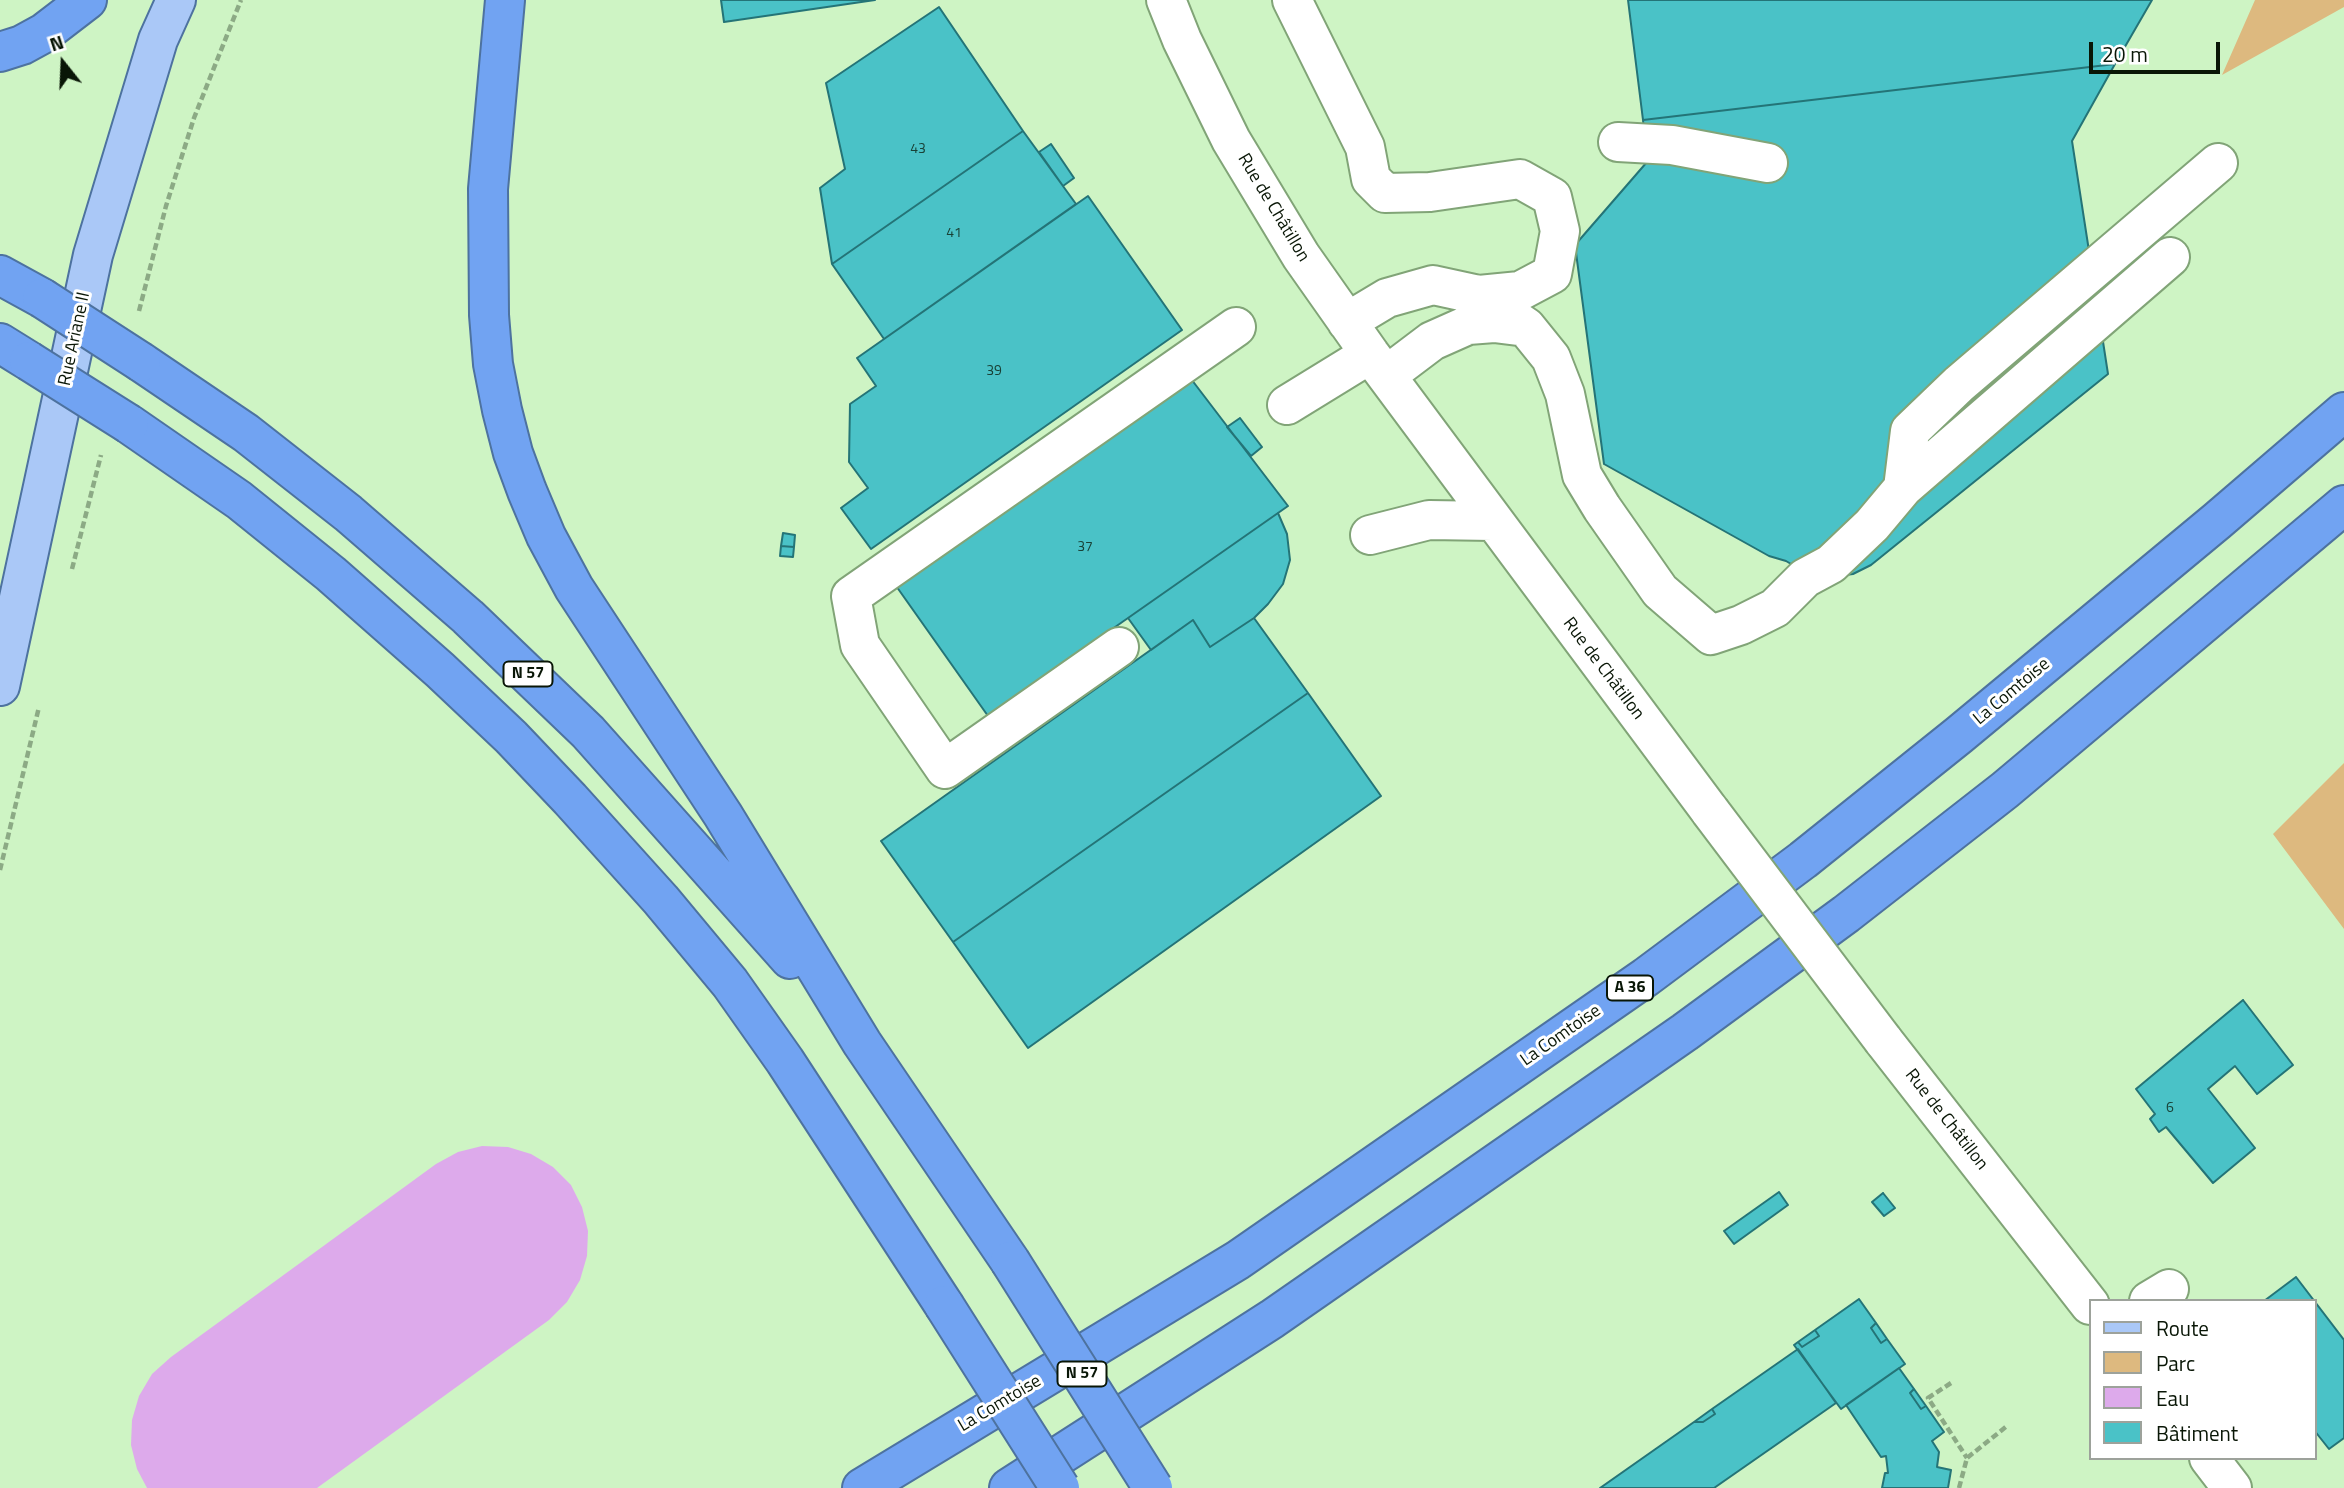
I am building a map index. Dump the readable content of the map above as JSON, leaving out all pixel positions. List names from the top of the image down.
{
  "streets": {
    "highway": ["N 57", "La Comtoise", "A 36"],
    "main road": ["Rue Ariane II"],
    "street": ["Rue de Châtillon"]
  },
  "house_numbers": [
    "43",
    "41",
    "39",
    "37",
    "6"
  ],
  "legend": [
    "Route",
    "Parc",
    "Eau",
    "Bâtiment"
  ],
  "scale_bar": "20 m",
  "north": "top"
}
